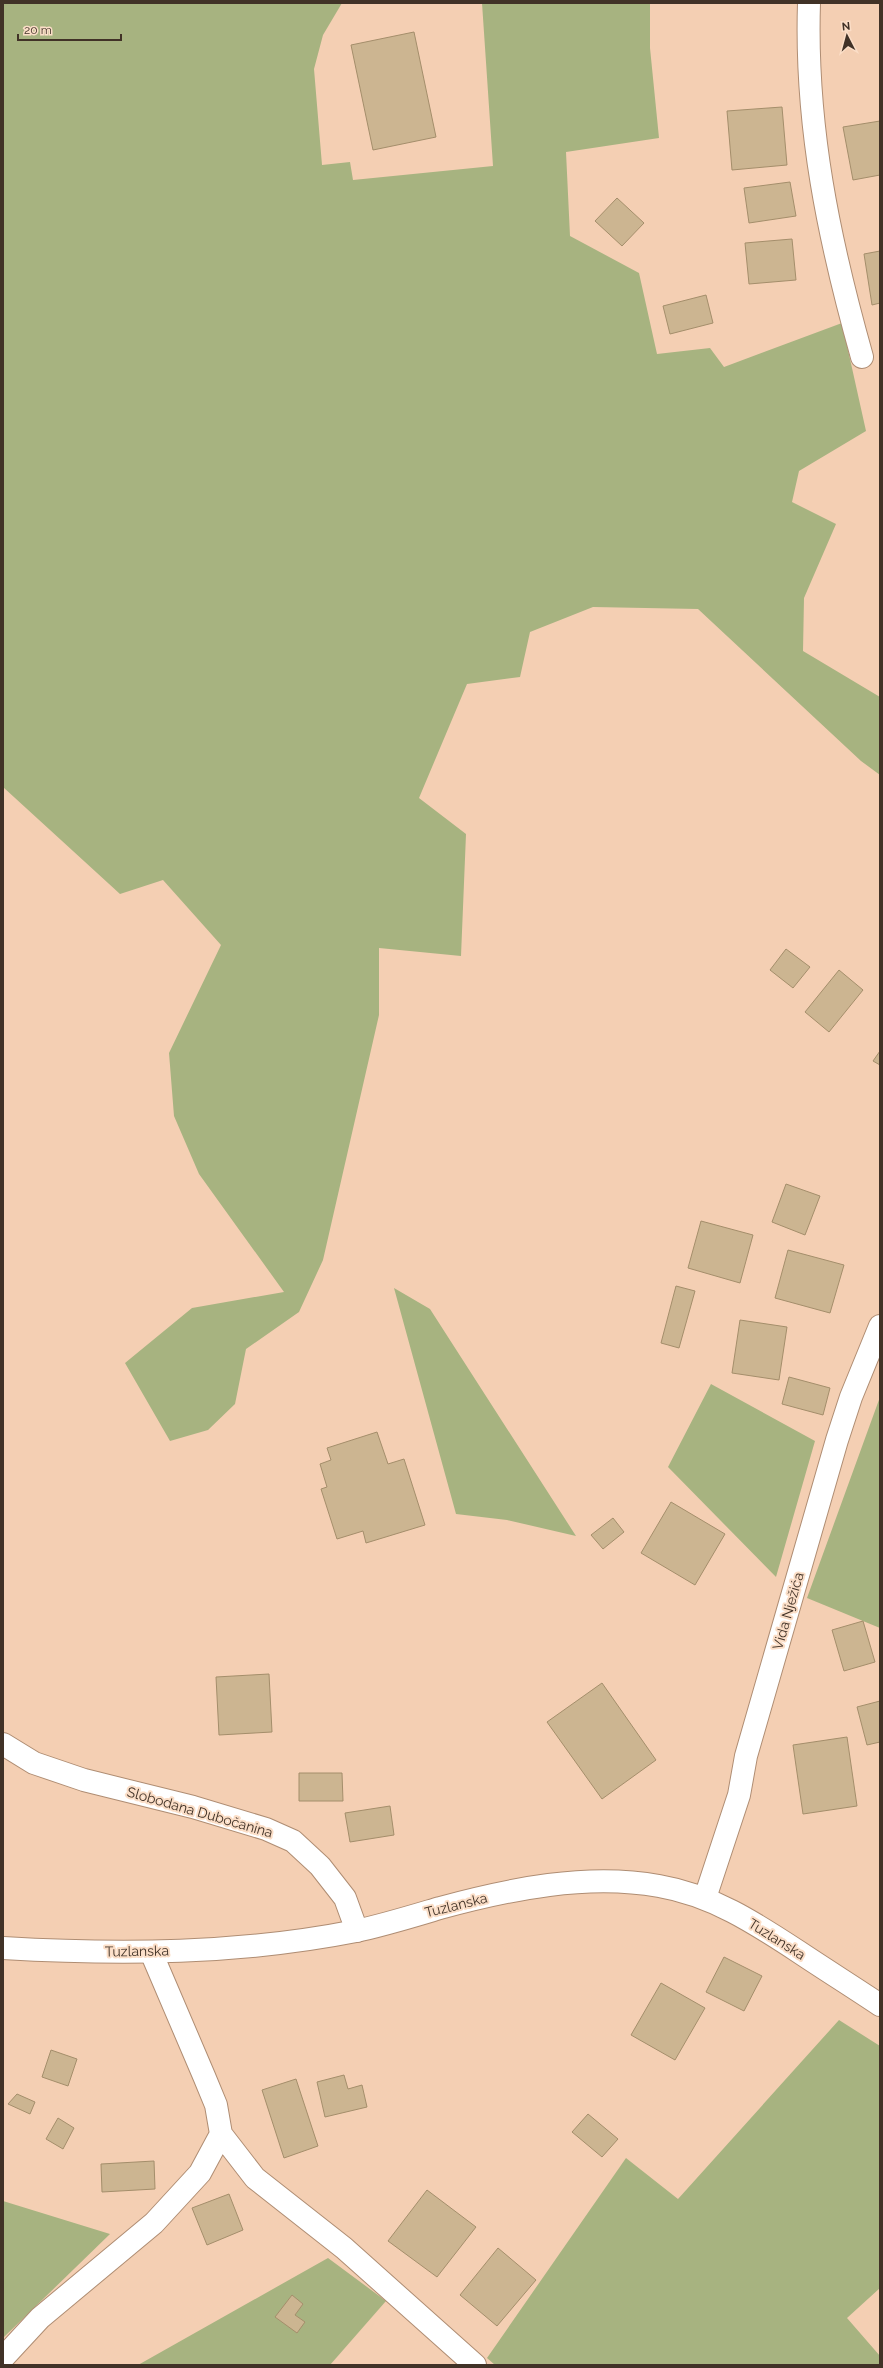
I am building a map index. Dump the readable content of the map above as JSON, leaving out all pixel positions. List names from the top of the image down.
{
  "streets": {
    "street": ["Vida Nježića", "Slobodana Dubočanina", "Tuzlanska"]
  },
  "crossings": [
    ["Vida Nježića", "Tuzlanska"],
    ["Slobodana Dubočanina", "Tuzlanska"]
  ],
  "scale_bar": "20 m",
  "north": "top"
}
